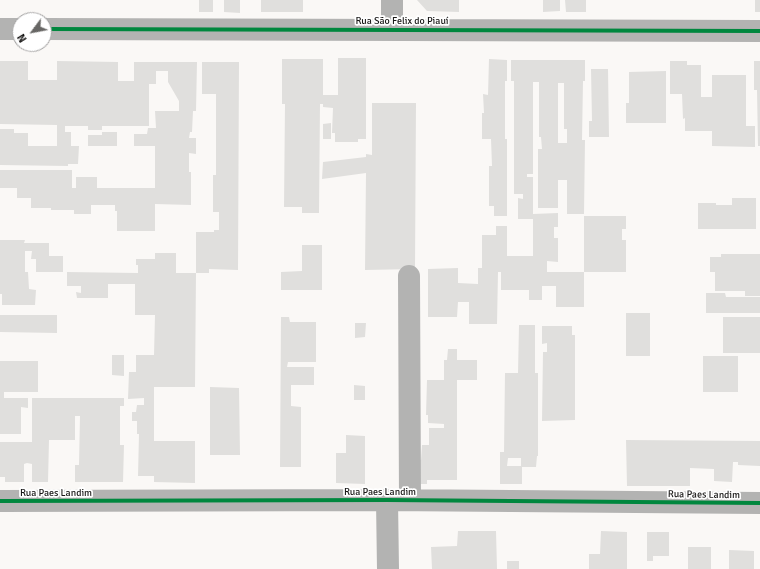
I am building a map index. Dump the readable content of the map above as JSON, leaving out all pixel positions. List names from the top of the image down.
{
  "streets": {
    "street": ["Rua São Felix do Piauí", "Rua Paes Landim"]
  },
  "north": "bottom left"
}
